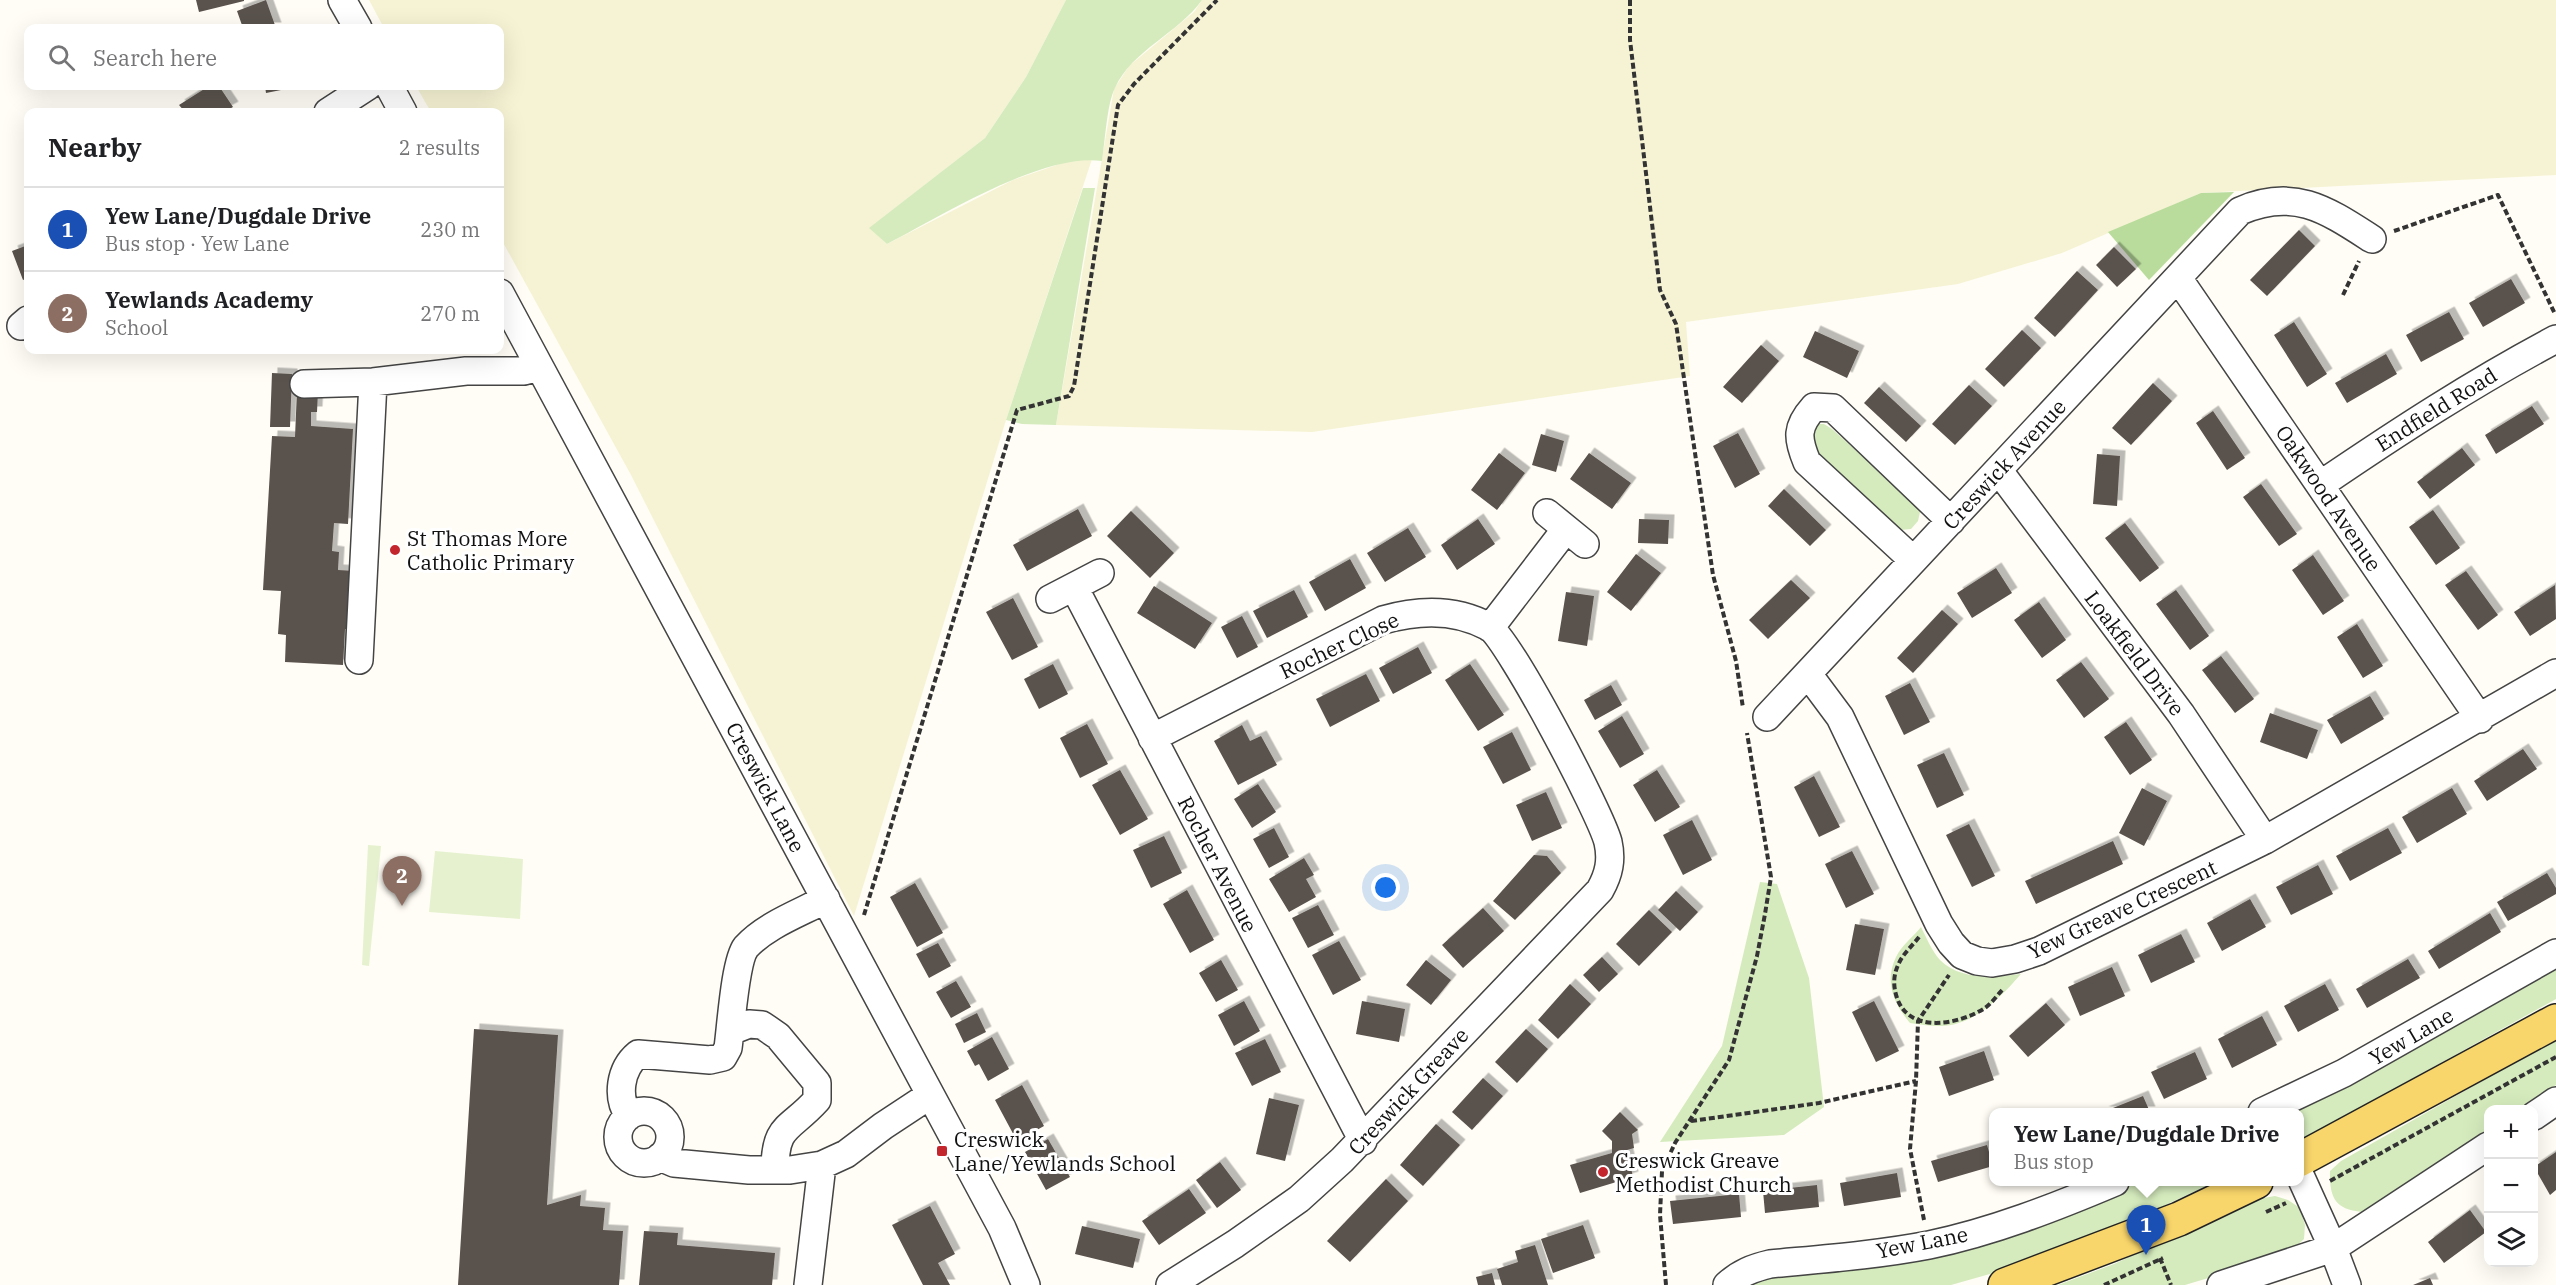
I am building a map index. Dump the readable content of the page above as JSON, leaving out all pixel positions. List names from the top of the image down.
{
  "streets": {
    "street": [
      "Endfield Road",
      "Creswick Avenue",
      "Oakwood Avenue",
      "Rocher Close",
      "Loakfield Drive",
      "Creswick Lane",
      "Rocher Avenue",
      "Yew Greave Crescent",
      "Yew Lane",
      "Creswick Greave"
    ]
  },
  "crossings": [
    ["Endfield Road", "Oakwood Avenue"],
    ["Creswick Avenue", "Oakwood Avenue"],
    ["Creswick Avenue", "Loakfield Drive"],
    ["Oakwood Avenue", "Yew Greave Crescent"],
    ["Rocher Close", "Rocher Avenue"],
    ["Rocher Close", "Creswick Greave"],
    ["Loakfield Drive", "Yew Greave Crescent"],
    ["Rocher Avenue", "Creswick Greave"]
  ],
  "places": {
    "other": ["St Thomas More Catholic Primary", "Creswick Greave Methodist Church"],
    "transit": ["Creswick Lane/Yewlands School"]
  },
  "page": {
    "search": "Search here",
    "heading": ["Nearby", "2 results"],
    "list": [
      {
        "mark": "1",
        "name": "Yew Lane/Dugdale Drive",
        "note": "Bus stop · Yew Lane",
        "value": "230 m"
      },
      {
        "mark": "2",
        "name": "Yewlands Academy",
        "note": "School",
        "value": "270 m"
      }
    ],
    "pins": ["2", "1"],
    "map_buttons": ["+", "−"],
    "popup": ["Yew Lane/Dugdale Drive", "Bus stop"]
  }
}
